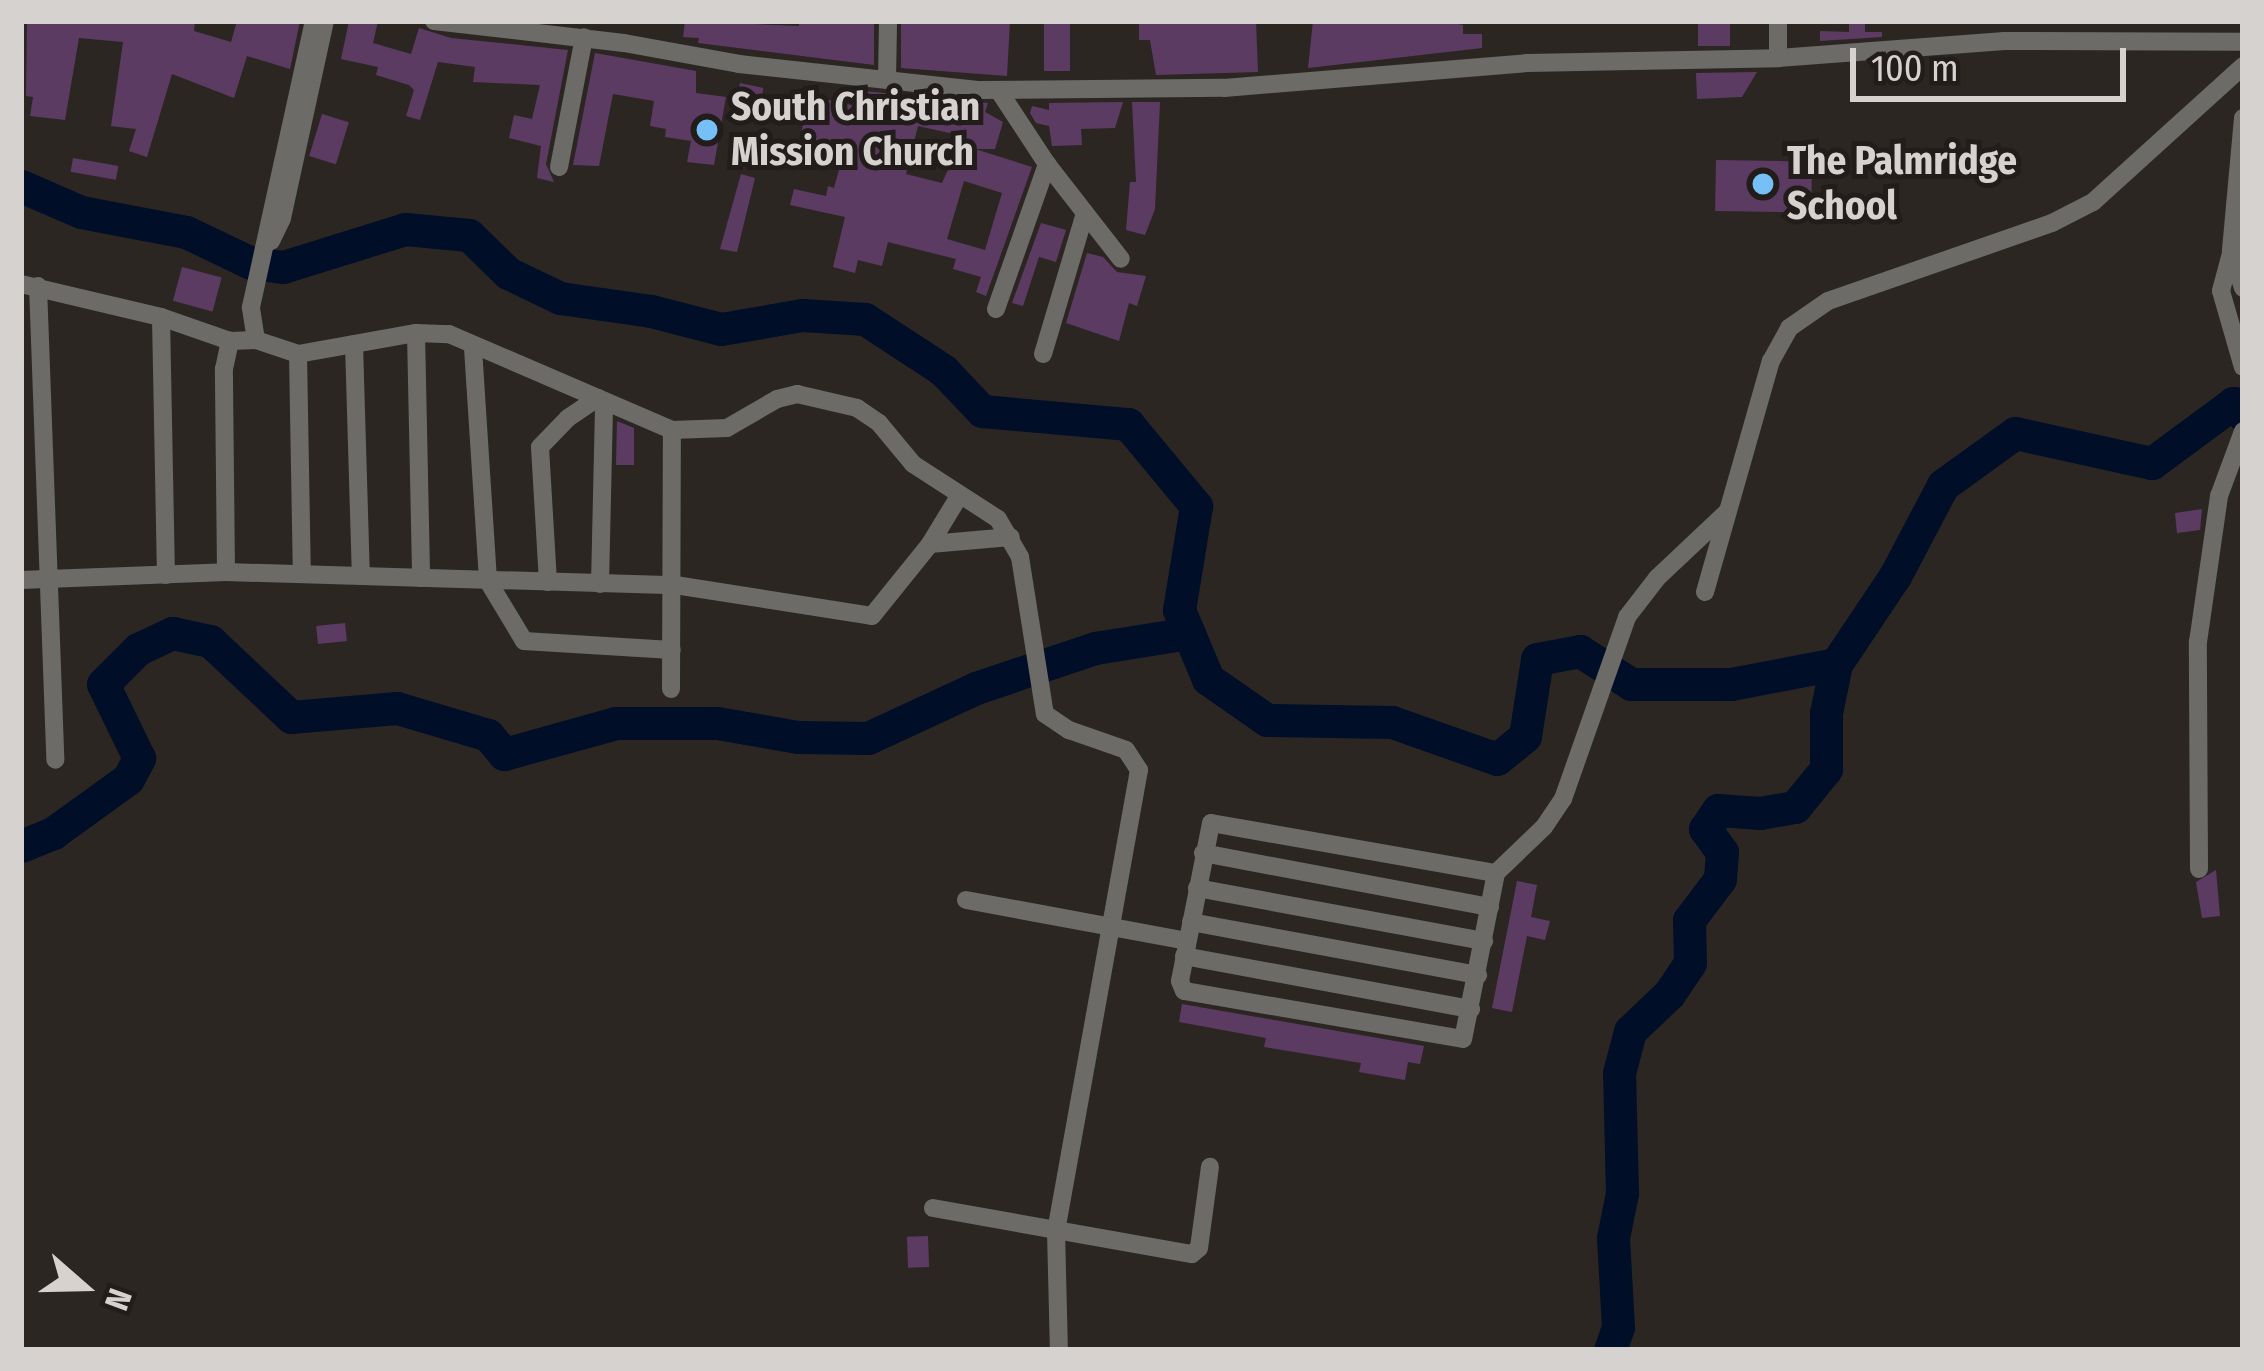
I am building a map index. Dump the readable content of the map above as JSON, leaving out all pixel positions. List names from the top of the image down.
{
  "places": ["South Christian Mission Church", "The Palmridge School"],
  "scale_bar": "100 m",
  "north": "right"
}
